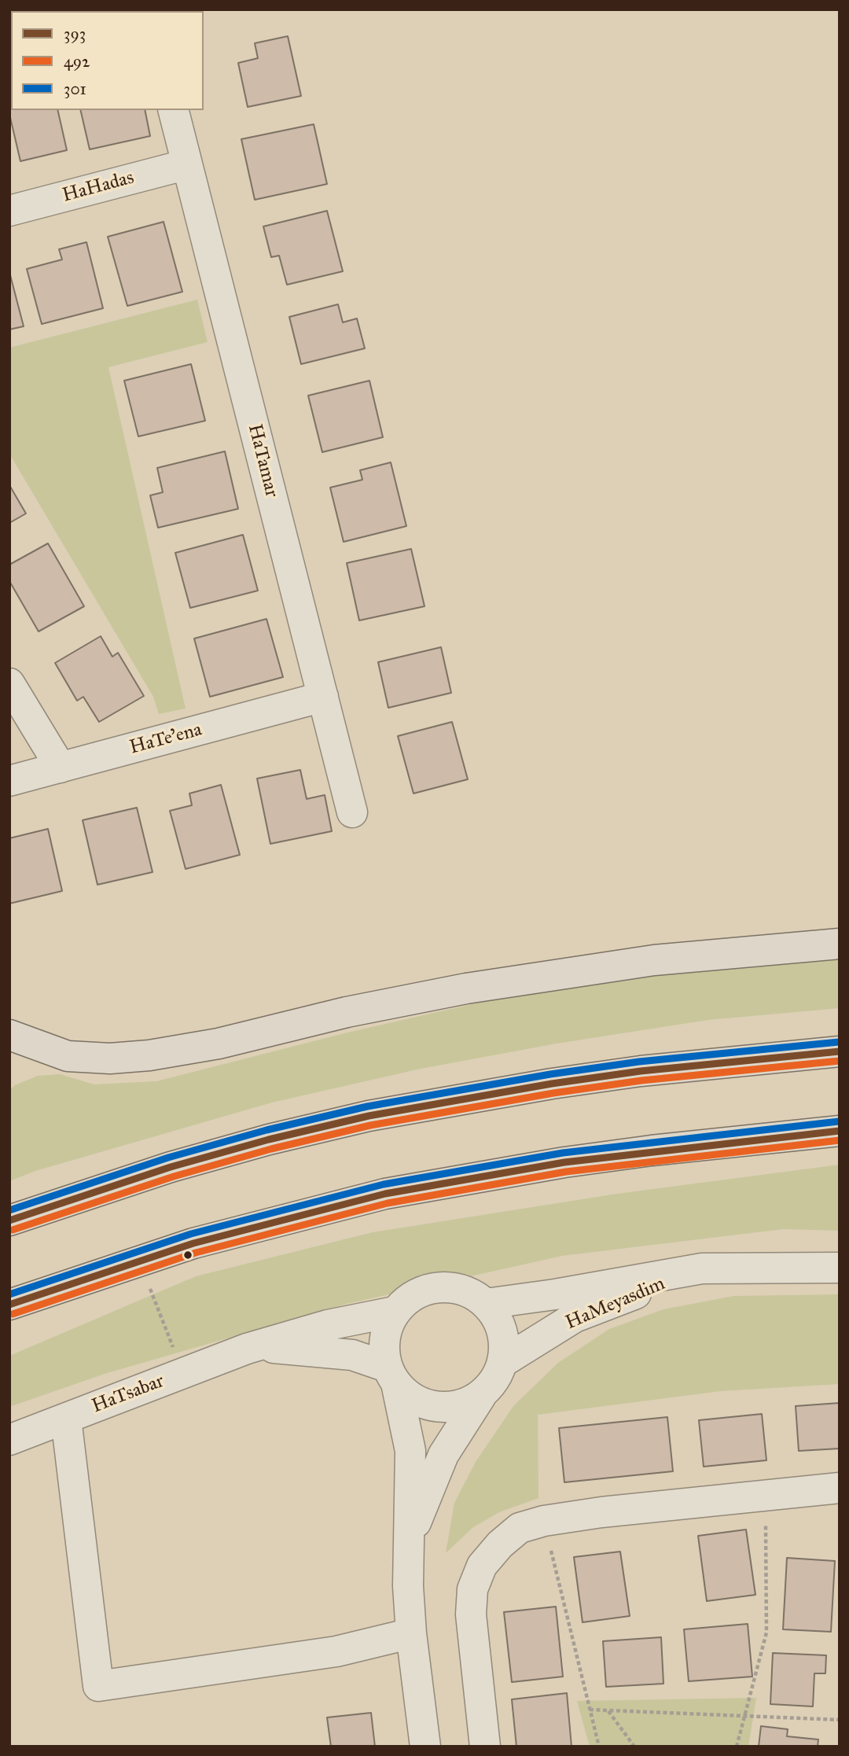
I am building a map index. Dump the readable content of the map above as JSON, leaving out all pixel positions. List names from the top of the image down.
{
  "streets": {
    "street": [
      "HaHadas",
      "HaTamar",
      "HaTe'ena",
      "HaMeyasdim",
      "HaTsabar"
    ]
  },
  "crossings": [
    ["HaHadas", "HaTamar"],
    ["HaTamar", "HaTe'ena"],
    ["HaMeyasdim", "HaTsabar"]
  ],
  "lines": ["transit line 301", "transit line 393", "transit line 492"],
  "legend": ["393", "492", "301"]
}
